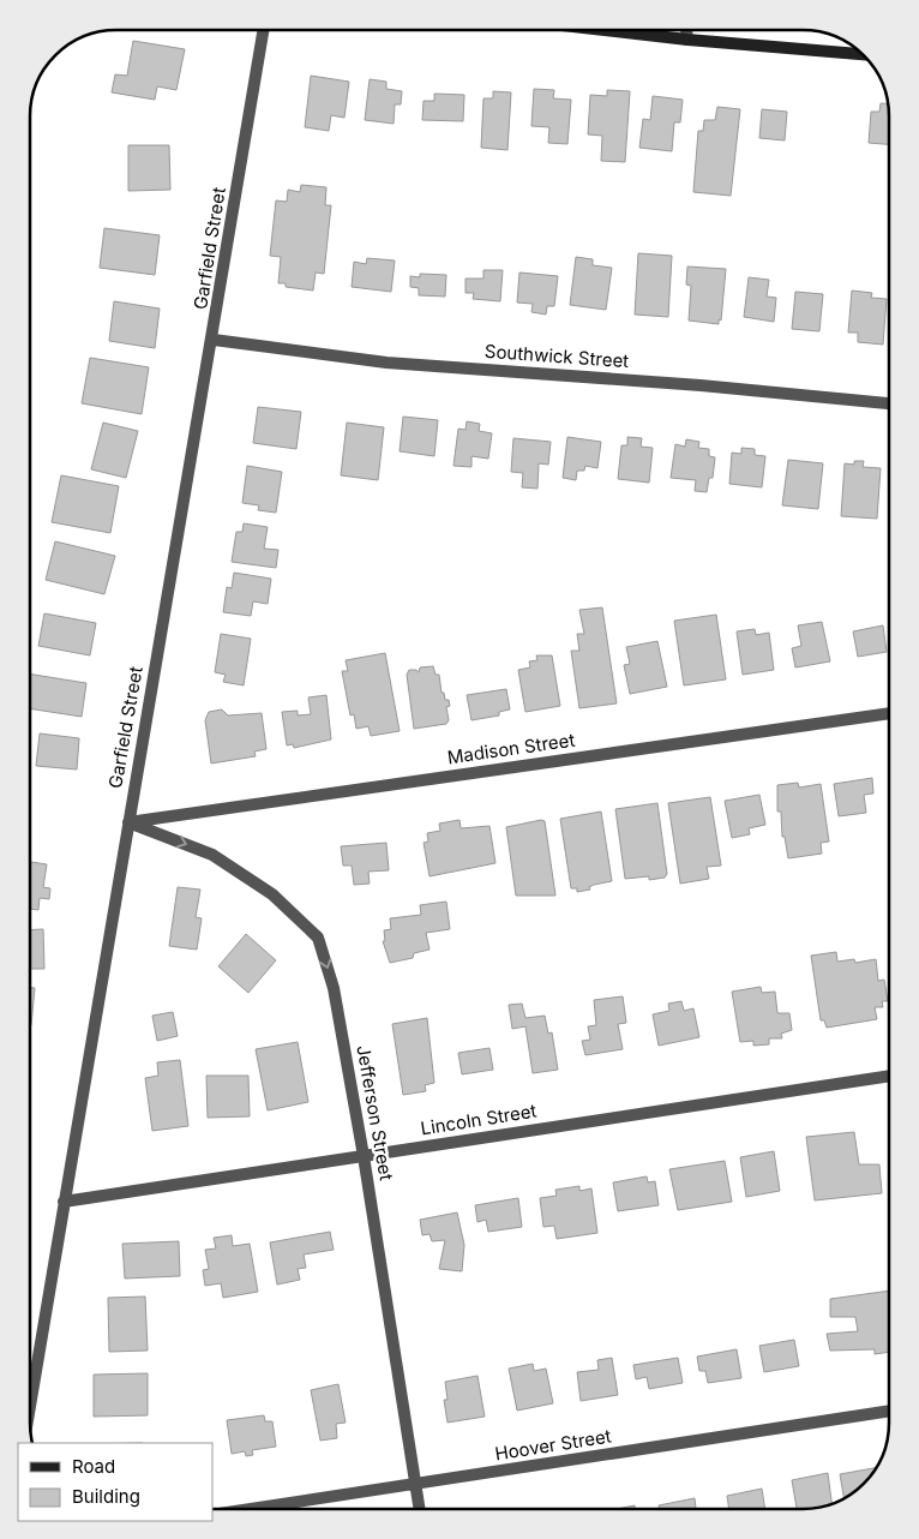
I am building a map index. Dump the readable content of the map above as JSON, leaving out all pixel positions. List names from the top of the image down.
{
  "streets": {
    "street": [
      "Garfield Street",
      "Southwick Street",
      "Madison Street",
      "Jefferson Street",
      "Lincoln Street",
      "Hoover Street"
    ]
  },
  "crossings": [
    ["Garfield Street", "Southwick Street"],
    ["Garfield Street", "Madison Street"],
    ["Garfield Street", "Jefferson Street"],
    ["Garfield Street", "Lincoln Street"],
    ["Madison Street", "Jefferson Street"],
    ["Jefferson Street", "Lincoln Street"],
    ["Jefferson Street", "Hoover Street"]
  ],
  "one_way": ["Jefferson Street"],
  "legend": ["Road", "Building"]
}
